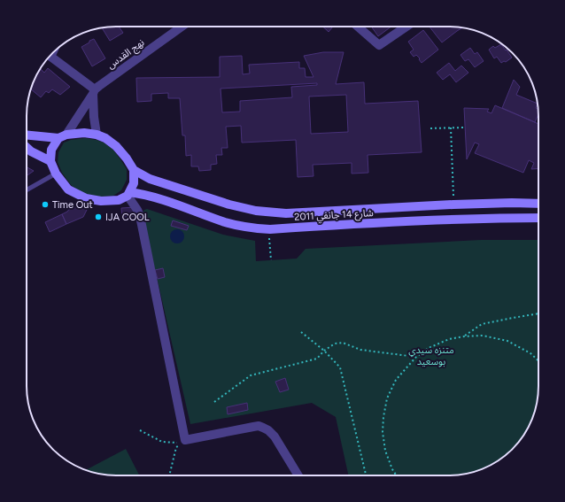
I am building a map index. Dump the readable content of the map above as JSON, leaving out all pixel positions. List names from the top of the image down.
{
  "streets": {
    "main road": ["شارع 14 جانفي 2011"],
    "street": ["نهج القدس"]
  },
  "parks": ["متنزه سيدي بوسعيد"],
  "places": ["Time Out", "IJA COOL"]
}
